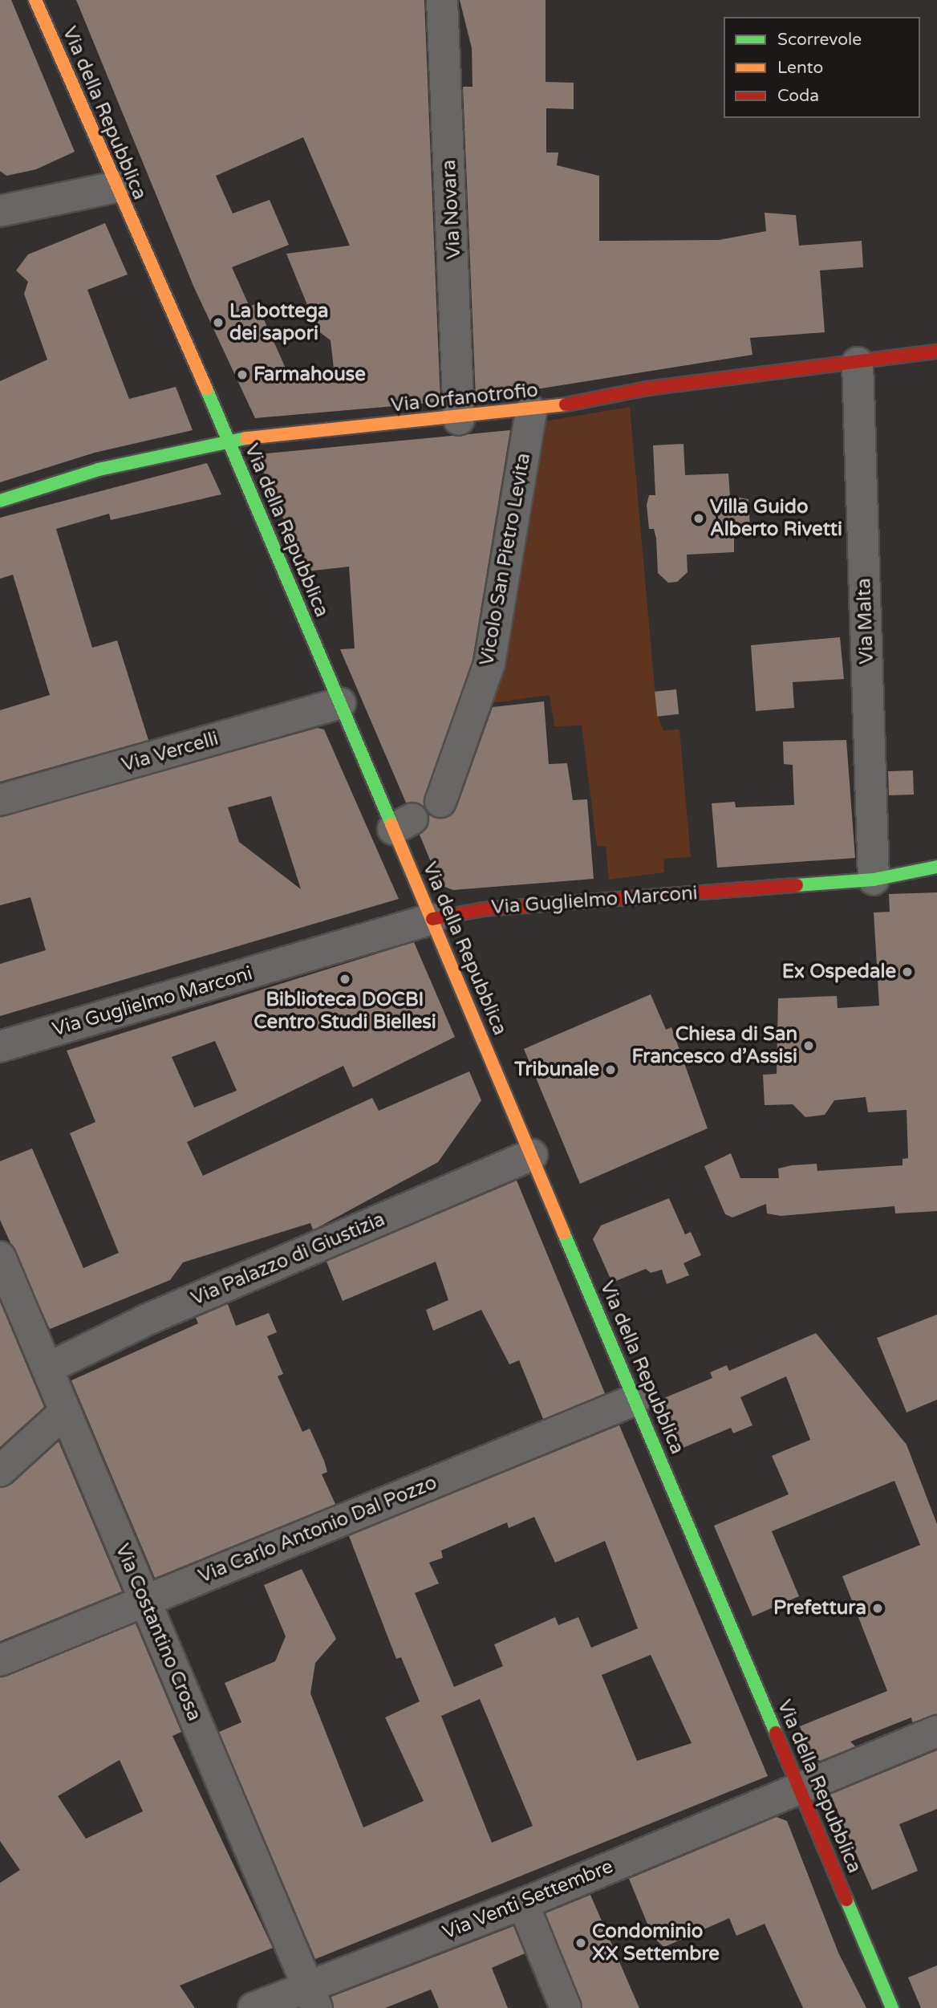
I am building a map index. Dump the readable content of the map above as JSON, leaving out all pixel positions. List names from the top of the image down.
{
  "streets": {
    "street": [
      "Via della Repubblica",
      "Via Novara",
      "Via Orfanotrofio",
      "Vicolo San Pietro Levita",
      "Via Malta",
      "Via Vercelli",
      "Via Guglielmo Marconi",
      "Via Palazzo di Giustizia",
      "Via Carlo Antonio Dal Pozzo",
      "Via Costantino Crosa",
      "Via Venti Settembre"
    ]
  },
  "crossings": [
    ["Via della Repubblica", "Via Orfanotrofio"],
    ["Via della Repubblica", "Via Vercelli"],
    ["Via della Repubblica", "Via Guglielmo Marconi"],
    ["Via della Repubblica", "Via Palazzo di Giustizia"],
    ["Via della Repubblica", "Via Carlo Antonio Dal Pozzo"],
    ["Via della Repubblica", "Via Venti Settembre"],
    ["Via Novara", "Via Orfanotrofio"],
    ["Via Orfanotrofio", "Vicolo San Pietro Levita"],
    ["Via Orfanotrofio", "Via Malta"],
    ["Via Malta", "Via Guglielmo Marconi"],
    ["Via Palazzo di Giustizia", "Via Costantino Crosa"],
    ["Via Carlo Antonio Dal Pozzo", "Via Costantino Crosa"],
    ["Via Costantino Crosa", "Via Venti Settembre"]
  ],
  "places": [
    "La bottega dei sapori",
    "Farmahouse",
    "Villa Guido Alberto Rivetti",
    "Ex Ospedale",
    "Biblioteca DOCBI Centro Studi Biellesi",
    "Chiesa di San Francesco d’Assisi",
    "Tribunale",
    "Prefettura",
    "Condominio XX Settembre"
  ],
  "legend": ["Scorrevole", "Lento", "Coda"]
}
